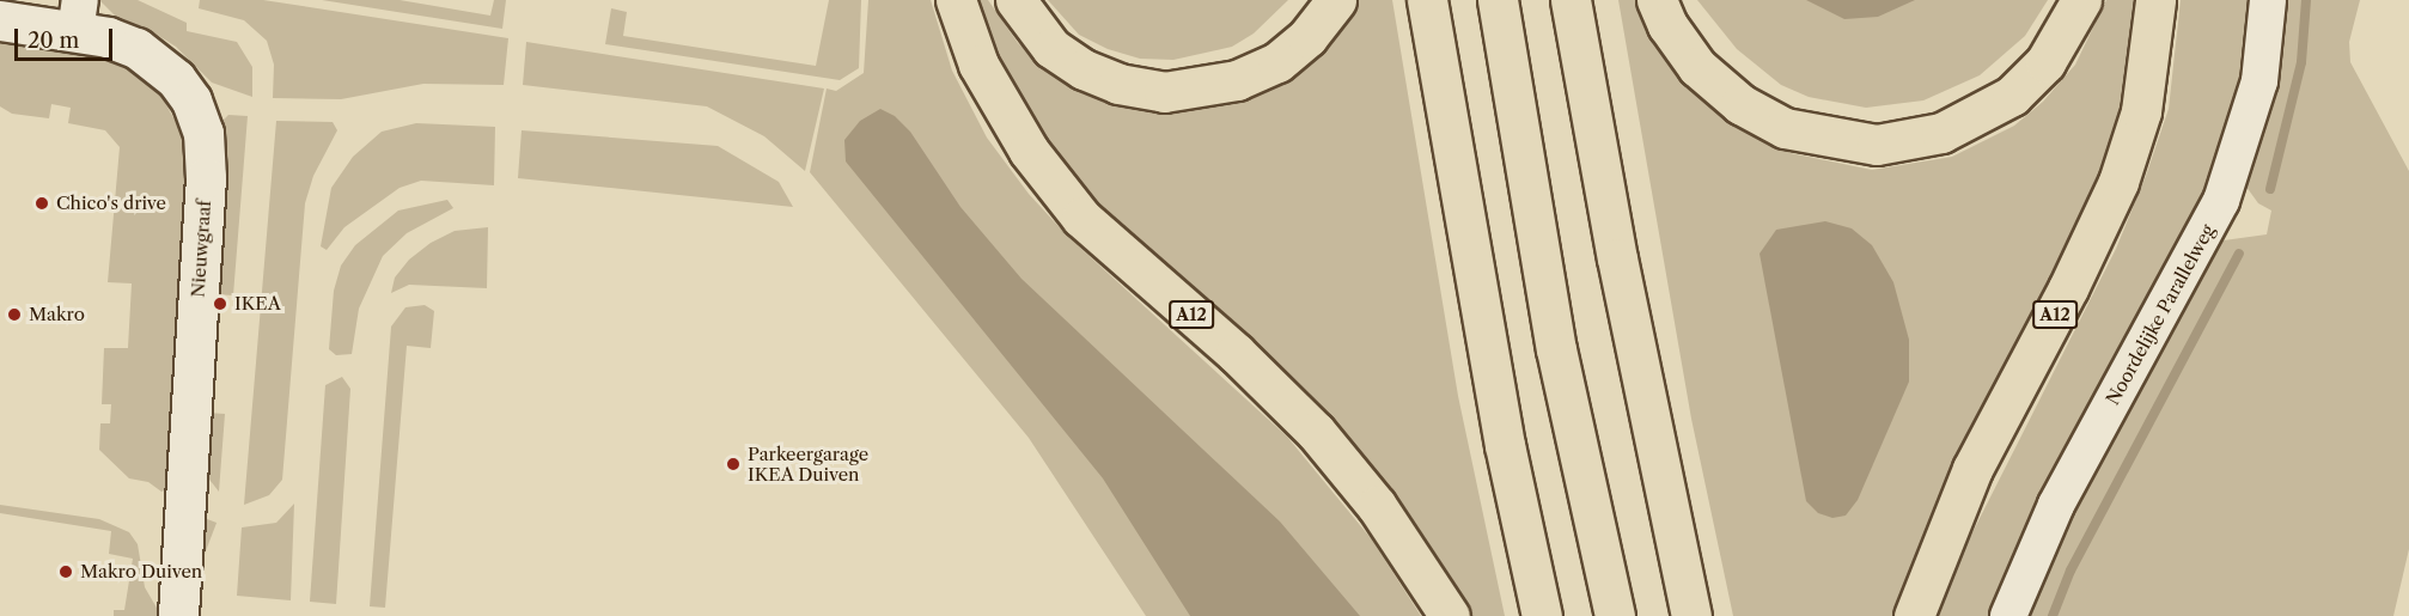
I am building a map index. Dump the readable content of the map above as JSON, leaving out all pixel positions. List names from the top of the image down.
{
  "streets": {
    "highway": ["A12"],
    "street": ["Nieuwgraaf", "Noordelijke Parallelweg"]
  },
  "places": [
    "Chico's drive",
    "IKEA",
    "Makro",
    "Parkeergarage IKEA Duiven",
    "Makro Duiven"
  ],
  "scale_bar": "20 m"
}
